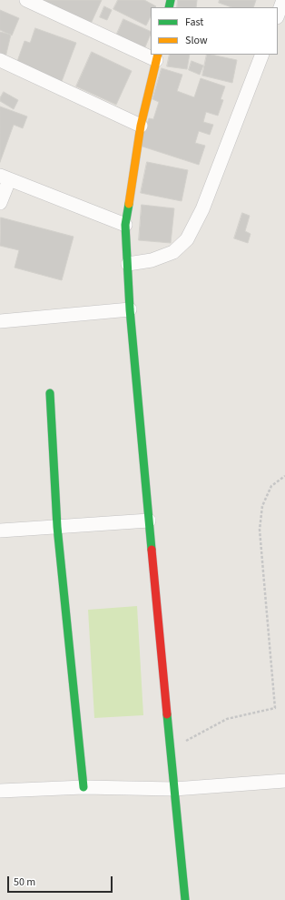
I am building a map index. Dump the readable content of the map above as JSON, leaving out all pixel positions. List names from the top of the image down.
{
  "legend": ["Fast", "Slow"],
  "scale_bar": "50 m"
}
